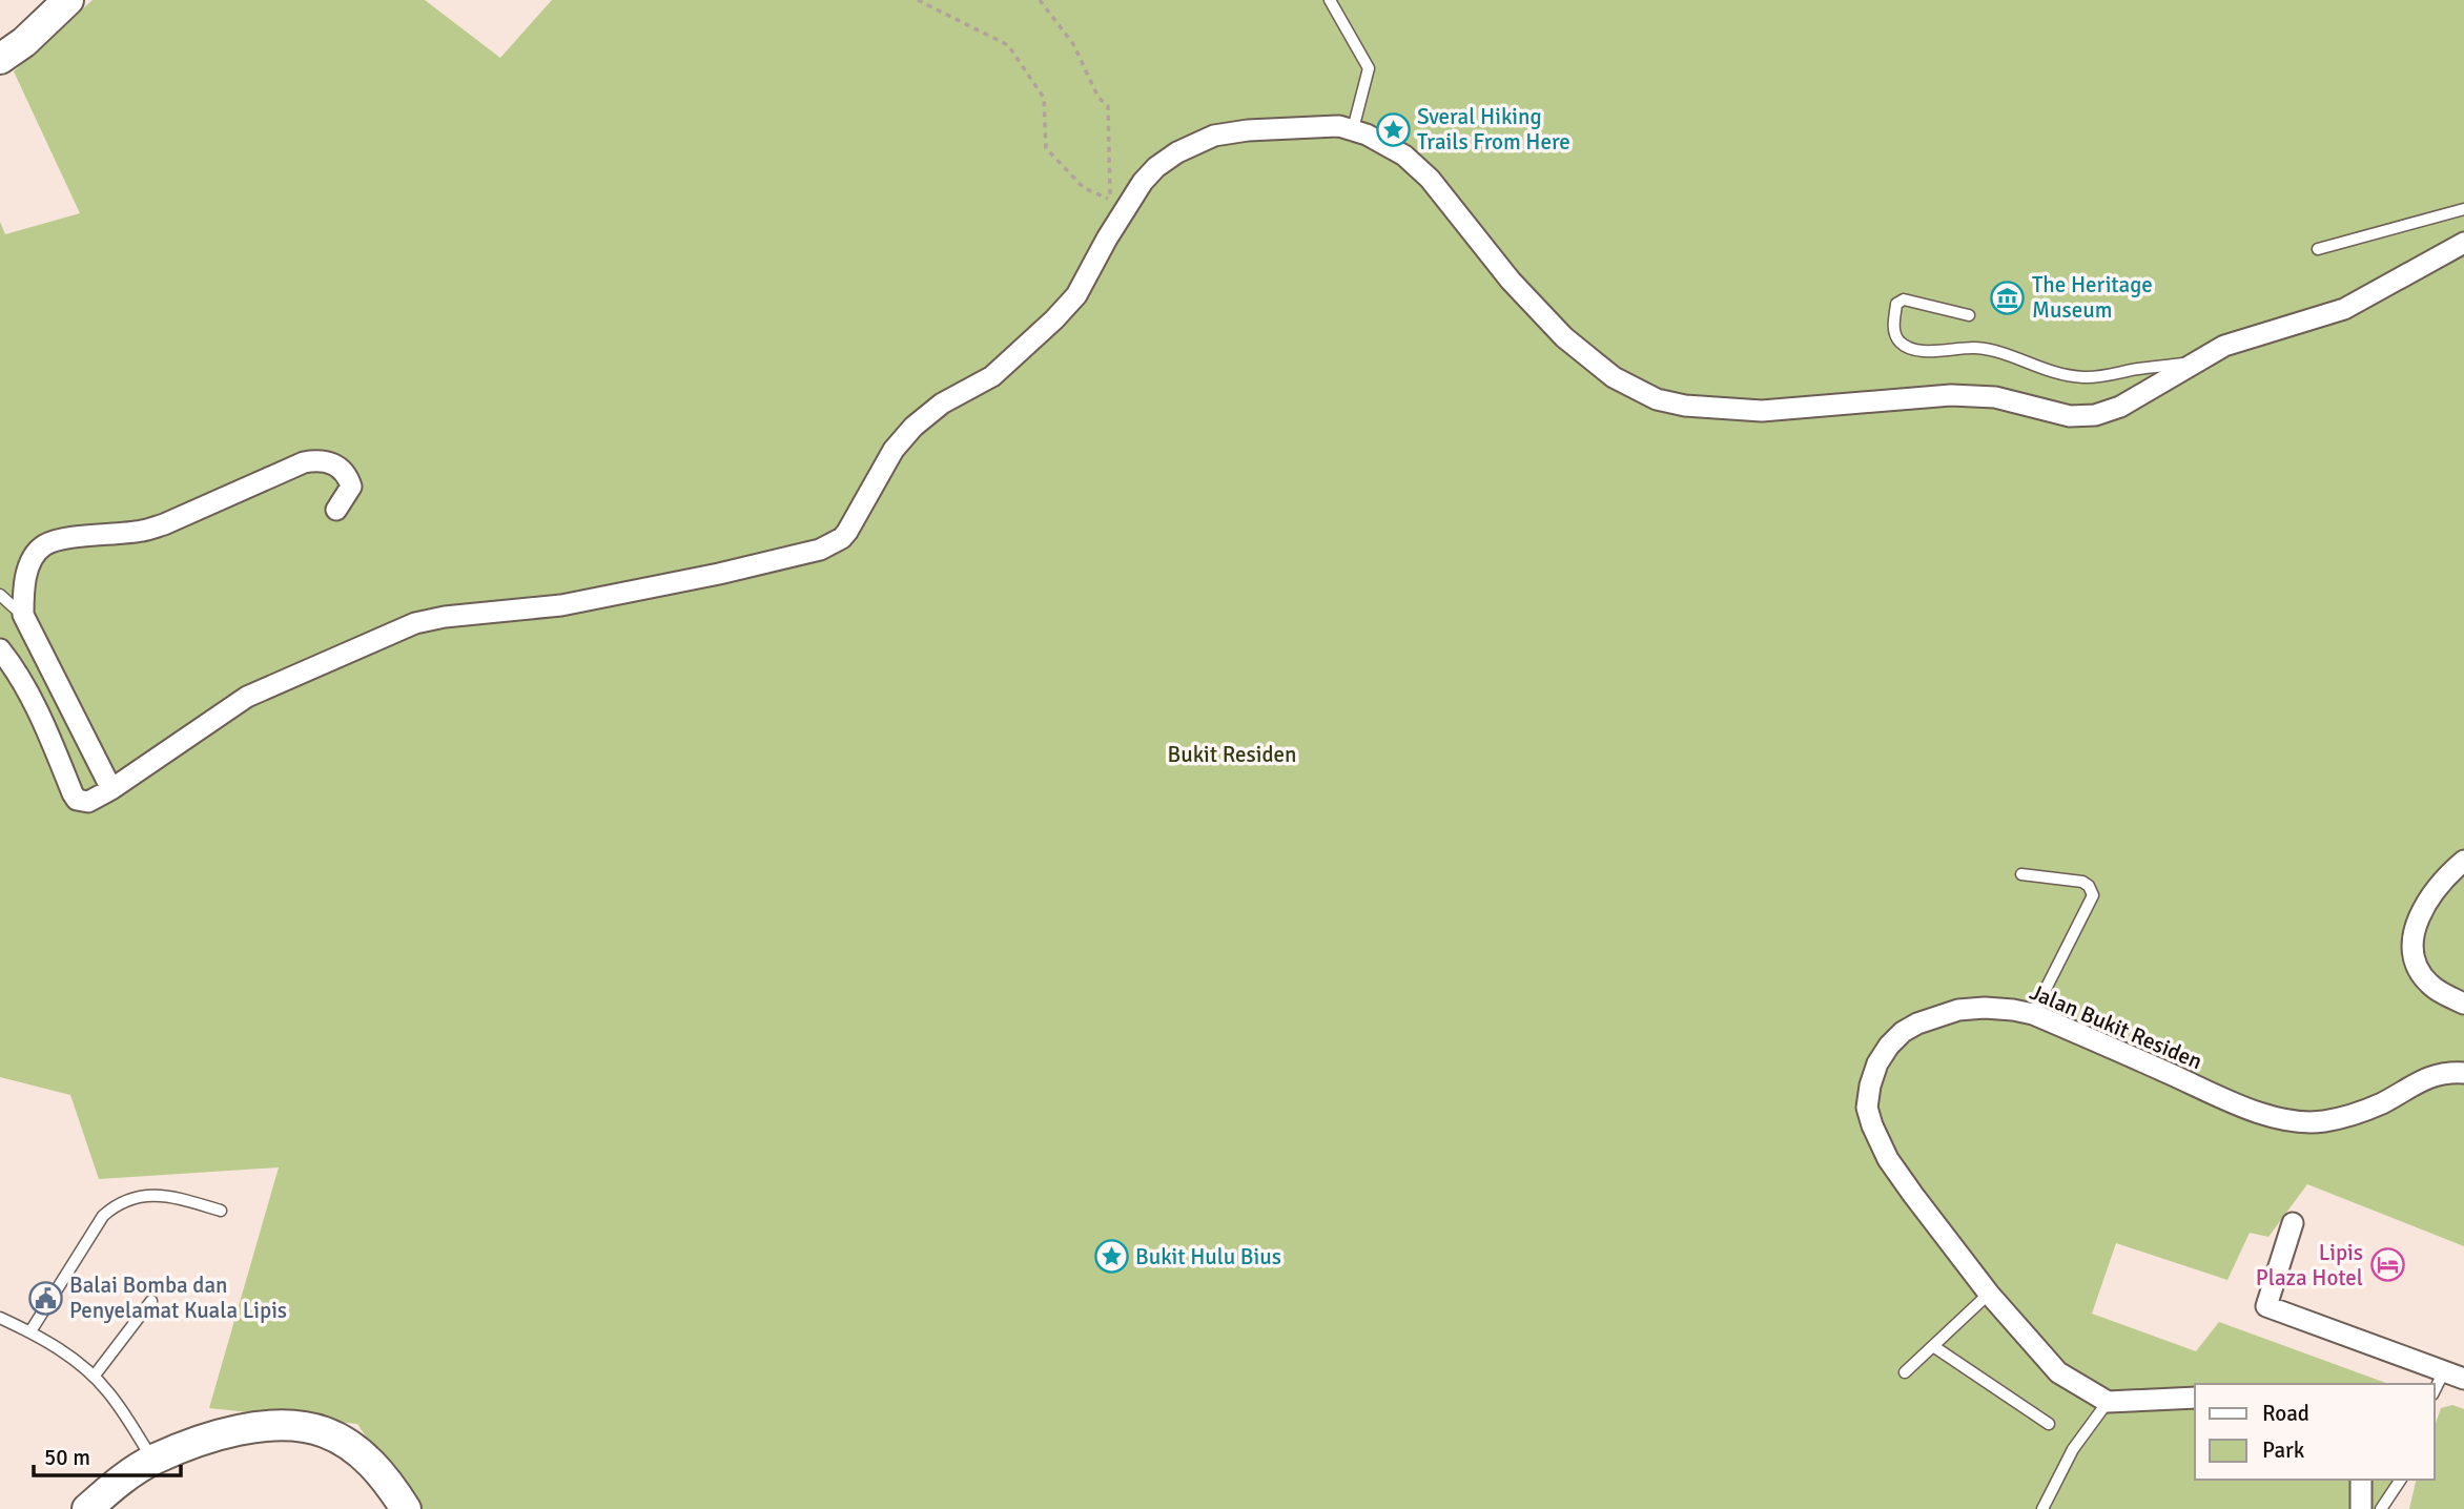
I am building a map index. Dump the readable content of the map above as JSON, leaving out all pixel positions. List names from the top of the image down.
{
  "streets": {
    "street": ["Jalan Bukit Residen"]
  },
  "parks": ["Bukit Residen"],
  "places": {
    "place": ["Sveral Hiking Trails From Here", "Bukit Hulu Bius"],
    "museum": ["The Heritage Museum"],
    "hotel": ["Lipis Plaza Hotel"],
    "public building": ["Balai Bomba dan Penyelamat Kuala Lipis"]
  },
  "legend": ["Road", "Park"],
  "scale_bar": "50 m"
}
